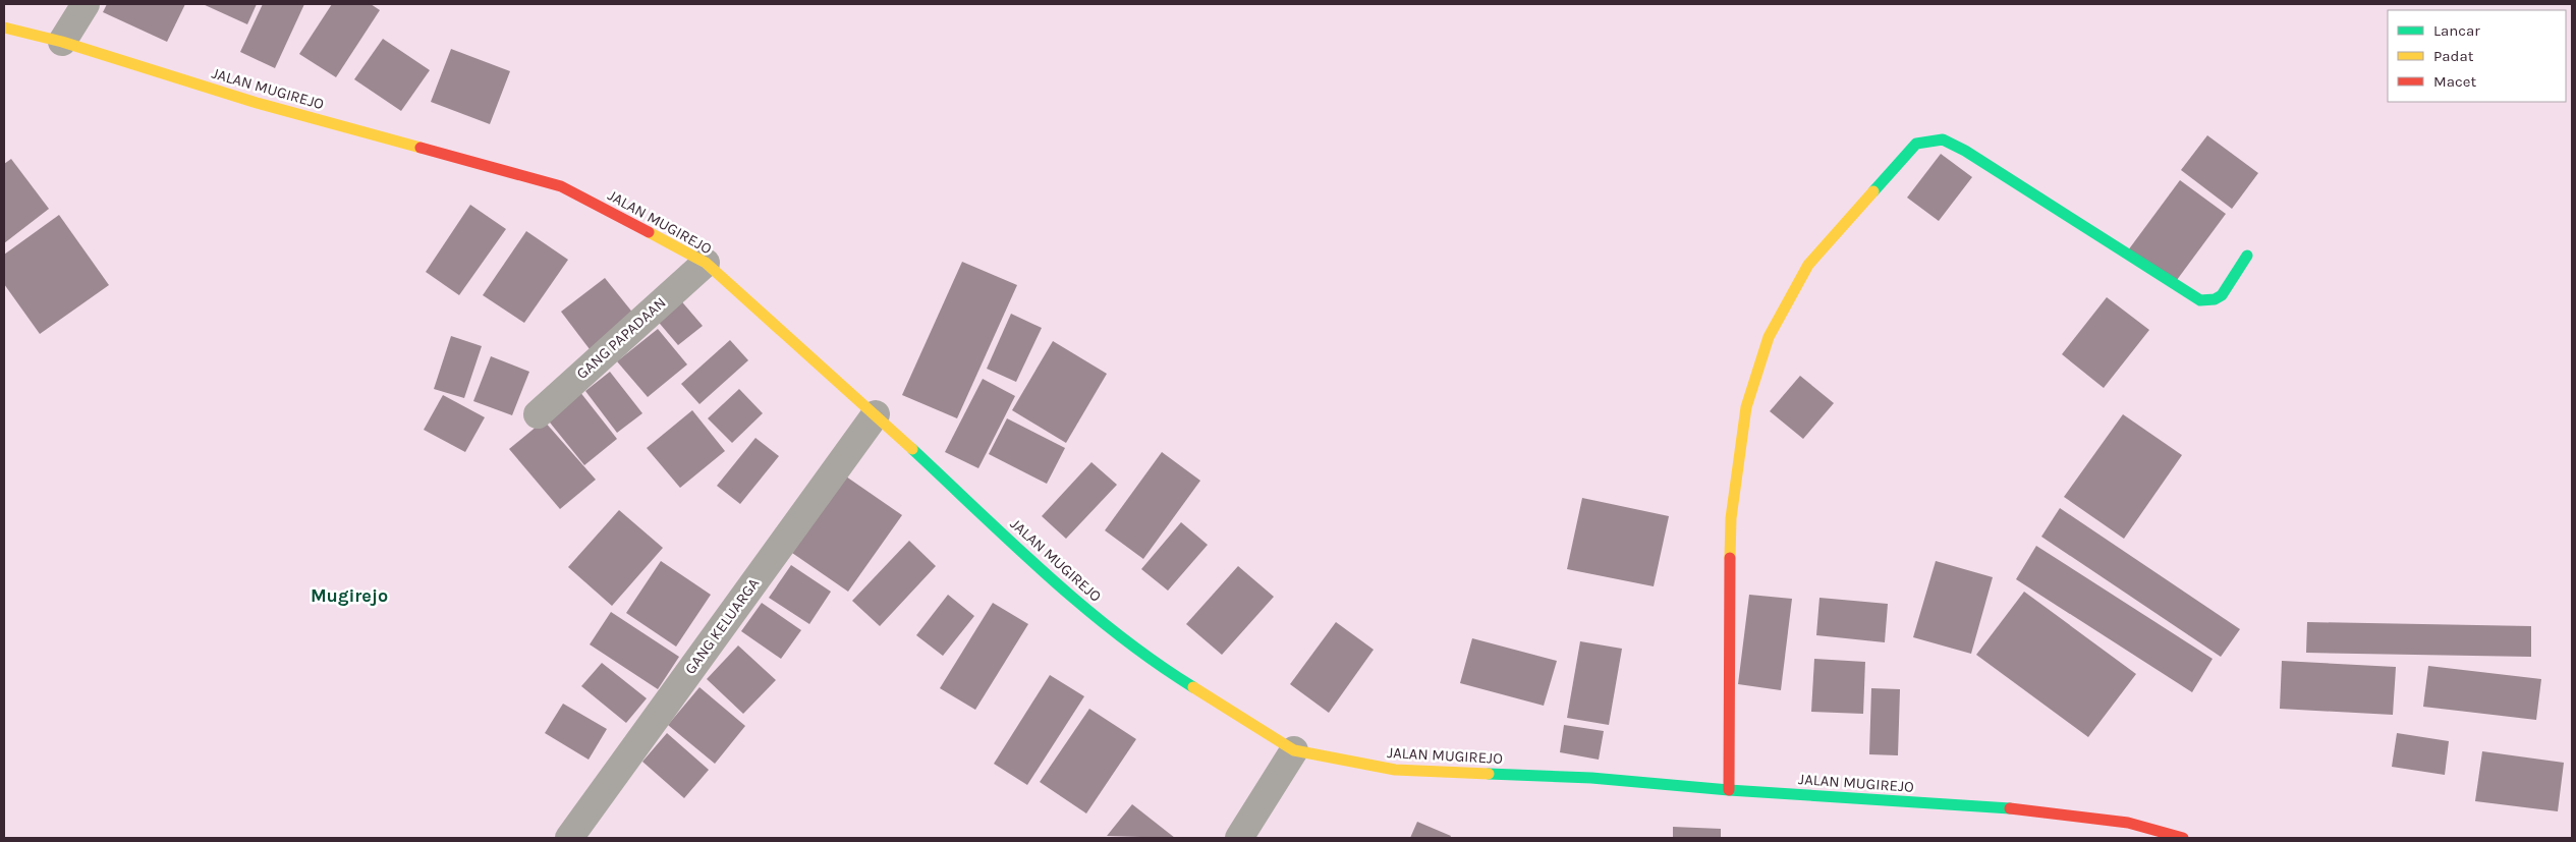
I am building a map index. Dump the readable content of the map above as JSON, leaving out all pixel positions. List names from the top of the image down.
{
  "streets": {
    "street": ["JALAN MUGIREJO", "GANG PAPADAAN", "GANG KELUARGA"]
  },
  "crossings": [
    ["JALAN MUGIREJO", "GANG PAPADAAN"],
    ["JALAN MUGIREJO", "GANG KELUARGA"]
  ],
  "districts": ["Mugirejo"],
  "legend": ["Lancar", "Padat", "Macet"]
}
